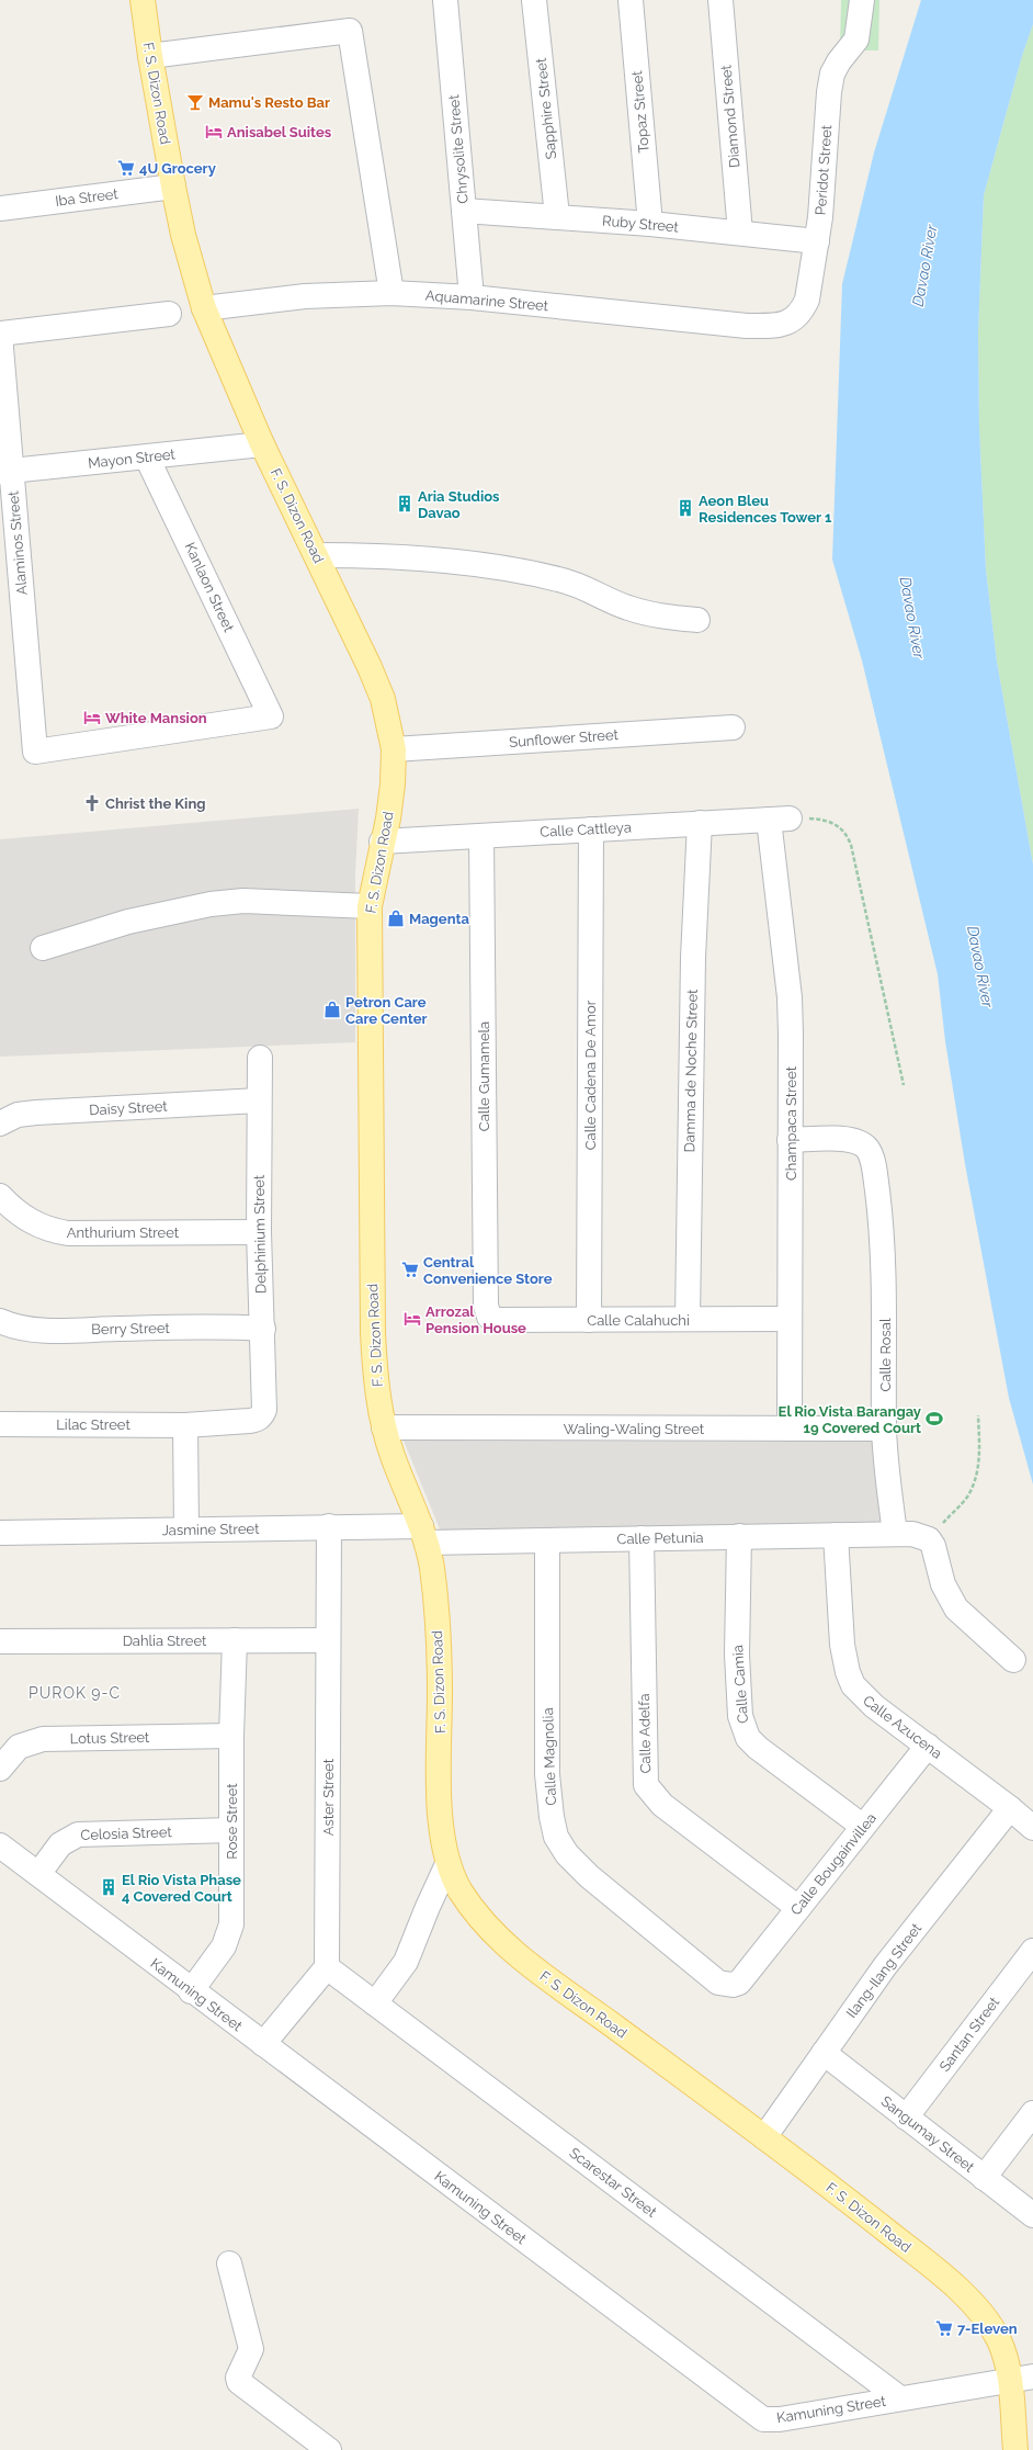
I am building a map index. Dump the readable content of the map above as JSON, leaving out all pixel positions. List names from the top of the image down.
{
  "streets": {
    "main road": ["F. S. Dizon Road"],
    "street": [
      "Sapphire Street",
      "Topaz Street",
      "Diamond Street",
      "Chrysolite Street",
      "Peridot Street",
      "Iba Street",
      "Ruby Street",
      "Aquamarine Street",
      "Mayon Street",
      "Alaminos Street",
      "Kanlaon Street",
      "Sunflower Street",
      "Calle Cattleya",
      "Damma de Noche Street",
      "Calle Cadena De Amor",
      "Calle Gumamela",
      "Daisy Street",
      "Champaca Street",
      "Anthurium Street",
      "Delphinium Street",
      "Calle Calahuchi",
      "Berry Street",
      "Calle Rosal",
      "Lilac Street",
      "Waling-Waling Street",
      "Jasmine Street",
      "Calle Petunia",
      "Dahlia Street",
      "Calle Camia",
      "Calle Azucena",
      "Calle Adelfa",
      "Lotus Street",
      "Calle Magnolia",
      "Aster Street",
      "Rose Street",
      "Celosia Street",
      "Calle Bougainvillea",
      "Ilang-Ilang Street",
      "Kamuning Street",
      "Santan Street",
      "Sangumay Street",
      "Scarestar Street"
    ]
  },
  "crossings": [
    ["F. S. Dizon Road", "Iba Street"],
    ["F. S. Dizon Road", "Aquamarine Street"],
    ["F. S. Dizon Road", "Mayon Street"],
    ["F. S. Dizon Road", "Sunflower Street"],
    ["F. S. Dizon Road", "Calle Cattleya"],
    ["F. S. Dizon Road", "Waling-Waling Street"],
    ["F. S. Dizon Road", "Jasmine Street"],
    ["F. S. Dizon Road", "Calle Petunia"],
    ["F. S. Dizon Road", "Ilang-Ilang Street"],
    ["F. S. Dizon Road", "Kamuning Street"],
    ["Sapphire Street", "Ruby Street"],
    ["Topaz Street", "Ruby Street"],
    ["Diamond Street", "Ruby Street"],
    ["Chrysolite Street", "Ruby Street"],
    ["Chrysolite Street", "Aquamarine Street"],
    ["Peridot Street", "Ruby Street"],
    ["Peridot Street", "Aquamarine Street"],
    ["Mayon Street", "Alaminos Street"],
    ["Mayon Street", "Kanlaon Street"],
    ["Alaminos Street", "Kanlaon Street"],
    ["Calle Cattleya", "Damma de Noche Street"],
    ["Calle Cattleya", "Calle Cadena De Amor"],
    ["Calle Cattleya", "Calle Gumamela"],
    ["Calle Cattleya", "Champaca Street"],
    ["Damma de Noche Street", "Calle Calahuchi"],
    ["Calle Cadena De Amor", "Calle Calahuchi"],
    ["Calle Gumamela", "Calle Calahuchi"],
    ["Daisy Street", "Delphinium Street"],
    ["Champaca Street", "Calle Calahuchi"],
    ["Champaca Street", "Calle Rosal"],
    ["Champaca Street", "Waling-Waling Street"],
    ["Anthurium Street", "Delphinium Street"],
    ["Delphinium Street", "Berry Street"],
    ["Delphinium Street", "Lilac Street"],
    ["Calle Rosal", "Waling-Waling Street"],
    ["Calle Rosal", "Calle Petunia"],
    ["Jasmine Street", "Calle Petunia"],
    ["Jasmine Street", "Aster Street"],
    ["Calle Petunia", "Calle Camia"],
    ["Calle Petunia", "Calle Azucena"],
    ["Calle Petunia", "Calle Adelfa"],
    ["Calle Petunia", "Calle Magnolia"],
    ["Dahlia Street", "Aster Street"],
    ["Dahlia Street", "Rose Street"],
    ["Calle Camia", "Calle Bougainvillea"],
    ["Calle Azucena", "Calle Bougainvillea"],
    ["Calle Azucena", "Ilang-Ilang Street"],
    ["Calle Adelfa", "Calle Bougainvillea"],
    ["Lotus Street", "Rose Street"],
    ["Calle Magnolia", "Calle Bougainvillea"],
    ["Aster Street", "Scarestar Street"],
    ["Rose Street", "Celosia Street"],
    ["Rose Street", "Kamuning Street"],
    ["Celosia Street", "Kamuning Street"],
    ["Ilang-Ilang Street", "Sangumay Street"],
    ["Kamuning Street", "Scarestar Street"],
    ["Santan Street", "Sangumay Street"]
  ],
  "districts": ["PUROK 9-C"],
  "water": ["Davao River"],
  "places": {
    "bar": ["Mamu's Resto Bar"],
    "hotel": ["Anisabel Suites", "White Mansion", "Arrozal Pension House"],
    "supermarket": ["4U Grocery", "Central Convenience Store", "7-Eleven"],
    "building": ["Aria Studios Davao", "Aeon Bleu Residences Tower 1", "El Rio Vista Phase 4 Covered Court"],
    "church": ["Christ the King"],
    "shop": ["Magenta", "Petron Care Care Center"],
    "sports": ["El Rio Vista Barangay 19 Covered Court"]
  }
}
